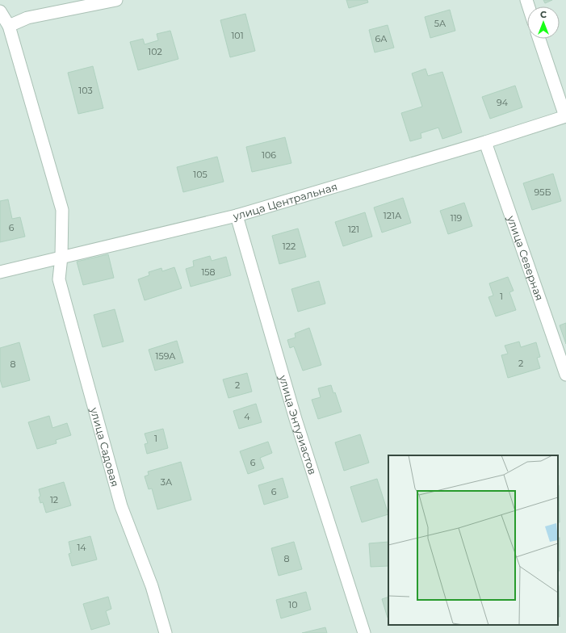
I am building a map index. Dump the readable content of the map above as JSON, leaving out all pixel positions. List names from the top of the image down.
{
  "streets": {
    "street": ["улица Центральная", "улица Энтузиастов", "улица Садовая"]
  },
  "crossings": [
    ["улица Центральная", "улица Энтузиастов"],
    ["улица Центральная", "улица Садовая"]
  ],
  "house_numbers": [
    "5А",
    "101",
    "6А",
    "102",
    "103",
    "94",
    "106",
    "105",
    "95Б",
    "121А",
    "119",
    "6",
    "121",
    "122",
    "158",
    "1",
    "159А",
    "2",
    "8",
    "2",
    "4",
    "1",
    "6",
    "3А",
    "6",
    "12",
    "14",
    "8",
    "10"
  ],
  "north": "top"
}
